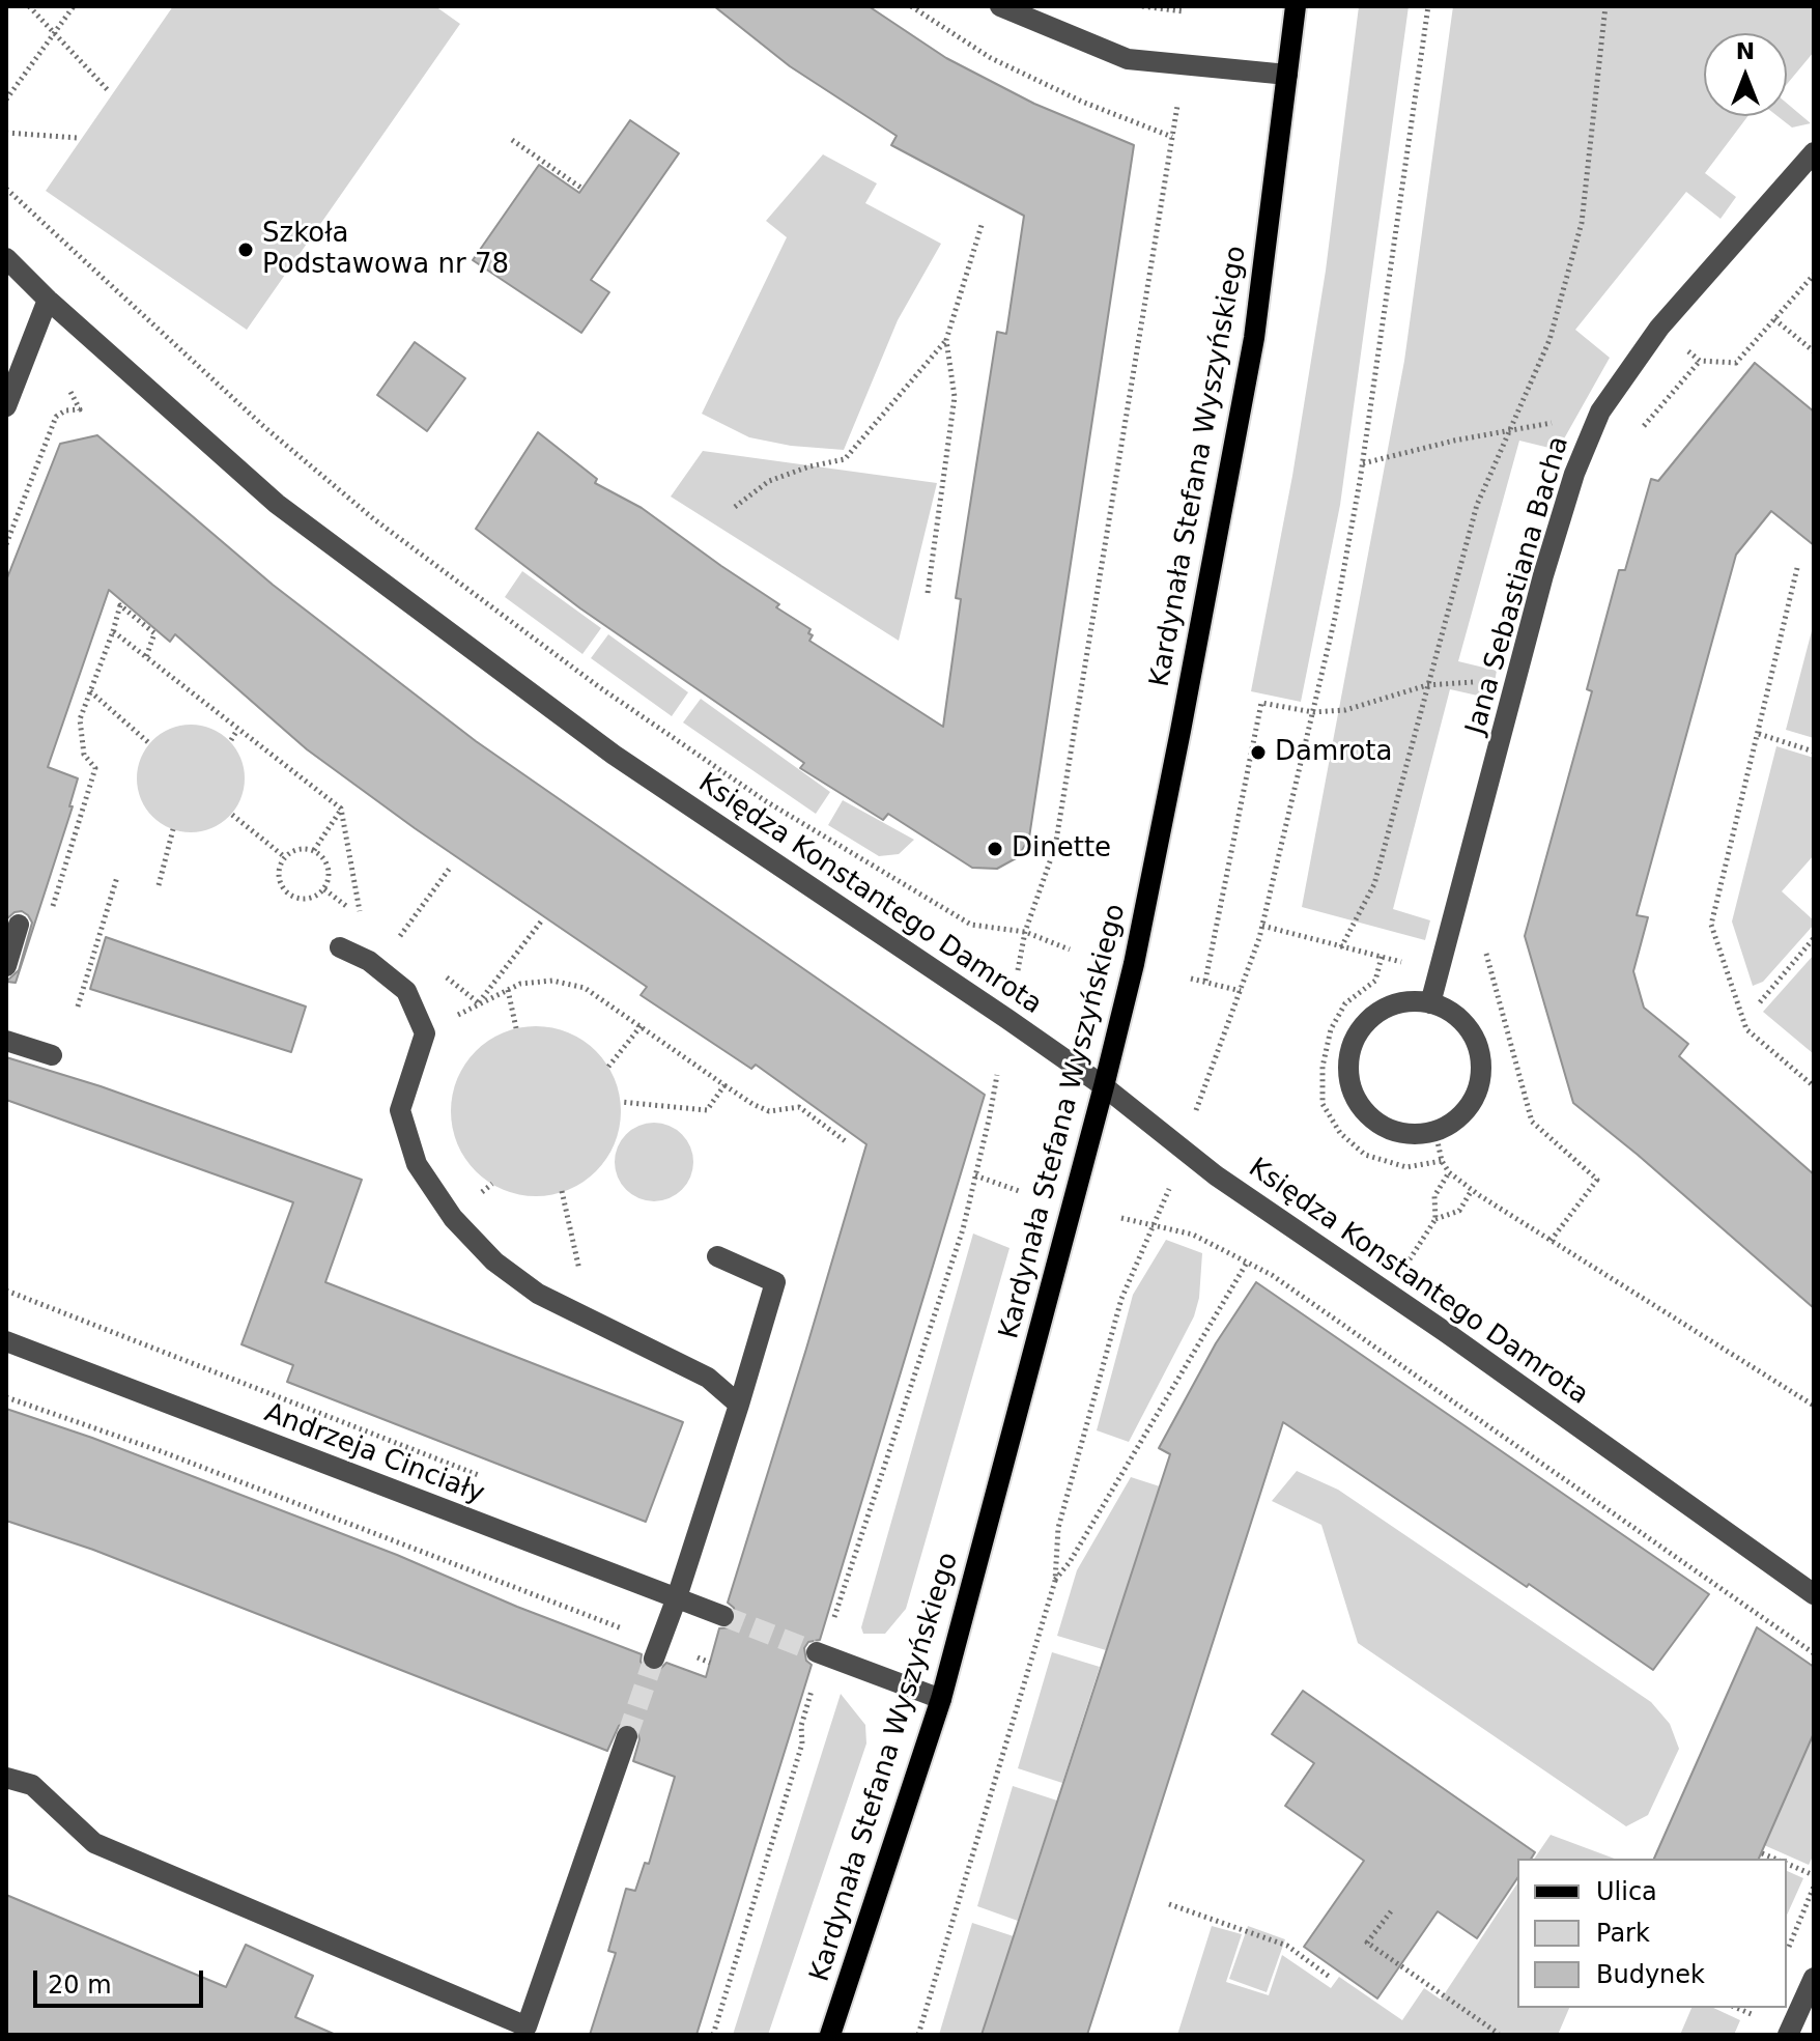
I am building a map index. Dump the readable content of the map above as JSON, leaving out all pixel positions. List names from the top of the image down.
{
  "streets": {
    "main road": ["Kardynała Stefana Wyszyńskiego"],
    "street": ["Jana Sebastiana Bacha", "Księdza Konstantego Damrota", "Andrzeja Cinciały"]
  },
  "crossings": [
    ["Kardynała Stefana Wyszyńskiego", "Księdza Konstantego Damrota"]
  ],
  "places": ["Szkoła Podstawowa nr 78", "Damrota", "Dinette"],
  "legend": ["Ulica", "Park", "Budynek"],
  "scale_bar": "20 m",
  "north": "top"
}
